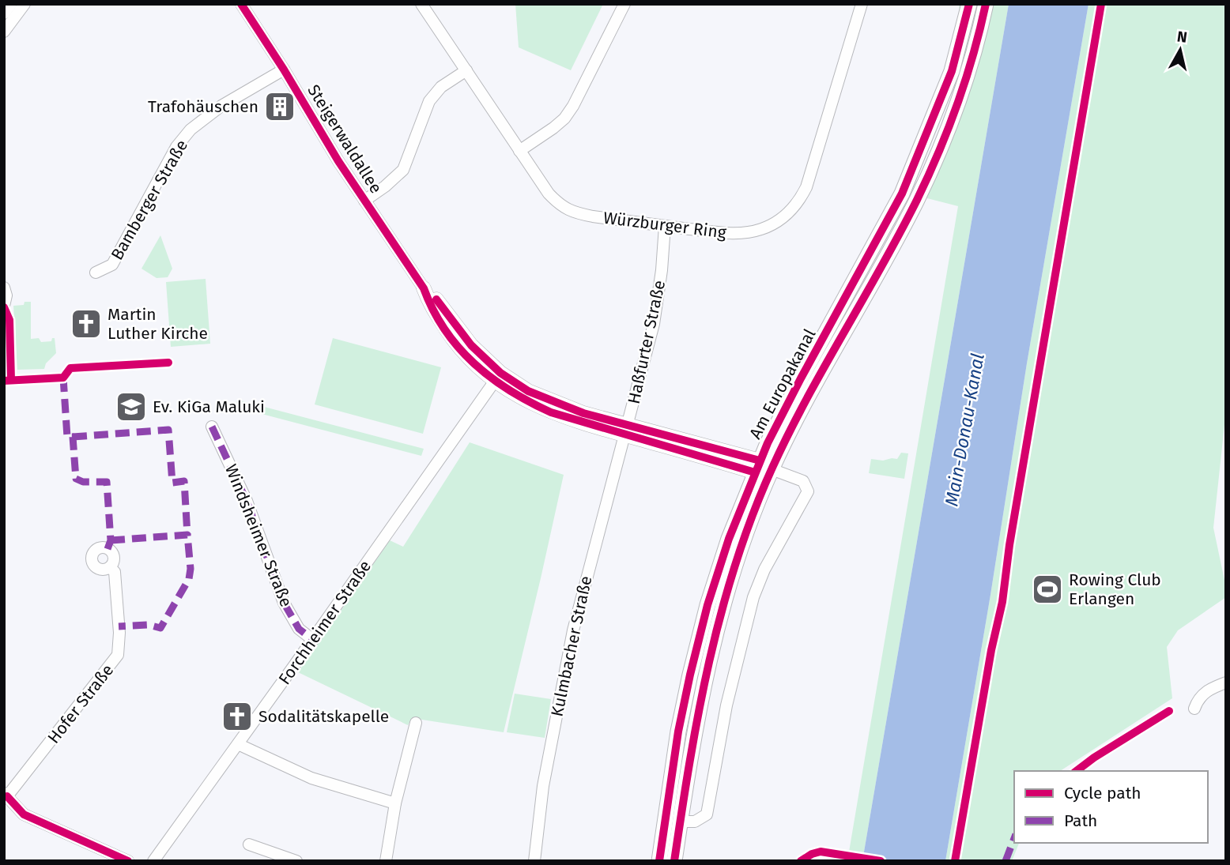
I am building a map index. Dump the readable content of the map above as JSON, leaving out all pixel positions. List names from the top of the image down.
{
  "streets": {
    "main road": ["Am Europakanal"],
    "street": [
      "Steigerwaldallee",
      "Bamberger Straße",
      "Würzburger Ring",
      "Haßfurter Straße",
      "Windsheimer Straße",
      "Forchheimer Straße",
      "Kulmbacher Straße",
      "Hofer Straße"
    ]
  },
  "crossings": [
    ["Steigerwaldallee", "Bamberger Straße"],
    ["Steigerwaldallee", "Haßfurter Straße"],
    ["Steigerwaldallee", "Am Europakanal"],
    ["Steigerwaldallee", "Forchheimer Straße"],
    ["Steigerwaldallee", "Kulmbacher Straße"],
    ["Würzburger Ring", "Haßfurter Straße"],
    ["Haßfurter Straße", "Kulmbacher Straße"],
    ["Windsheimer Straße", "Forchheimer Straße"]
  ],
  "water": ["Main-Donau-Kanal"],
  "places": {
    "building": ["Trafohäuschen"],
    "church": ["Martin Luther Kirche", "Sodalitätskapelle"],
    "school or university": ["Ev. KiGa Maluki"],
    "sports": ["Rowing Club Erlangen"]
  },
  "legend": ["Cycle path", "Path"],
  "north": "top"
}
